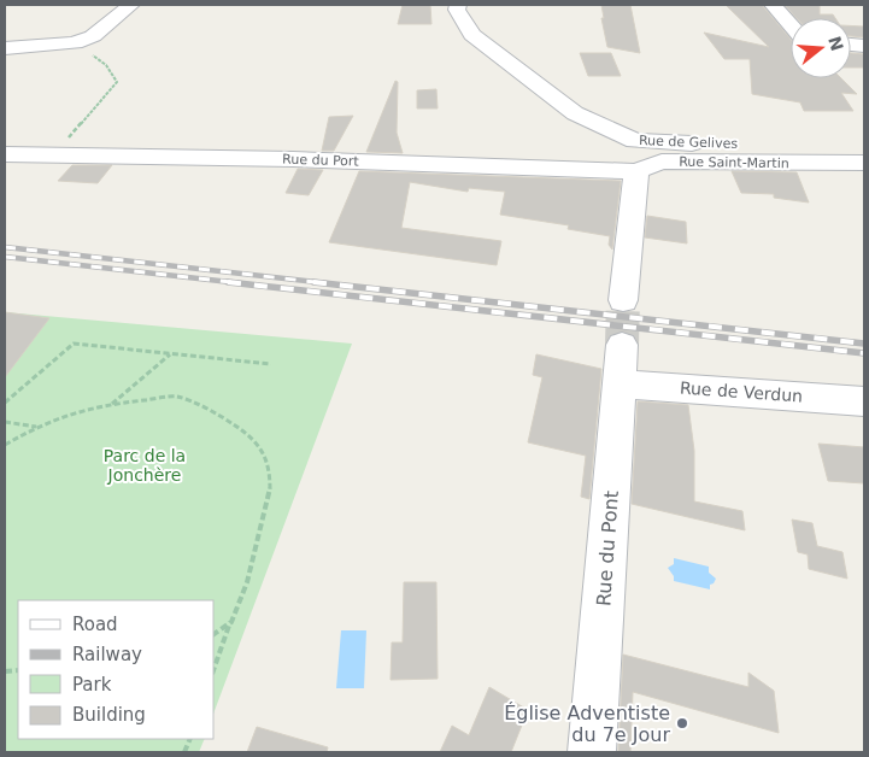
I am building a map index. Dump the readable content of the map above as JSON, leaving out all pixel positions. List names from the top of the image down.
{
  "streets": {
    "street": [
      "Rue de Gelives",
      "Rue du Port",
      "Rue Saint-Martin",
      "Rue de Verdun",
      "Rue du Pont"
    ]
  },
  "crossings": [
    ["Rue de Gelives", "Rue Saint-Martin"],
    ["Rue du Port", "Rue Saint-Martin"],
    ["Rue de Verdun", "Rue du Pont"]
  ],
  "parks": ["Parc de la Jonchère"],
  "places": ["Église Adventiste du 7e Jour"],
  "legend": [
    "Road",
    "Railway",
    "Park",
    "Building"
  ],
  "north": "right"
}
